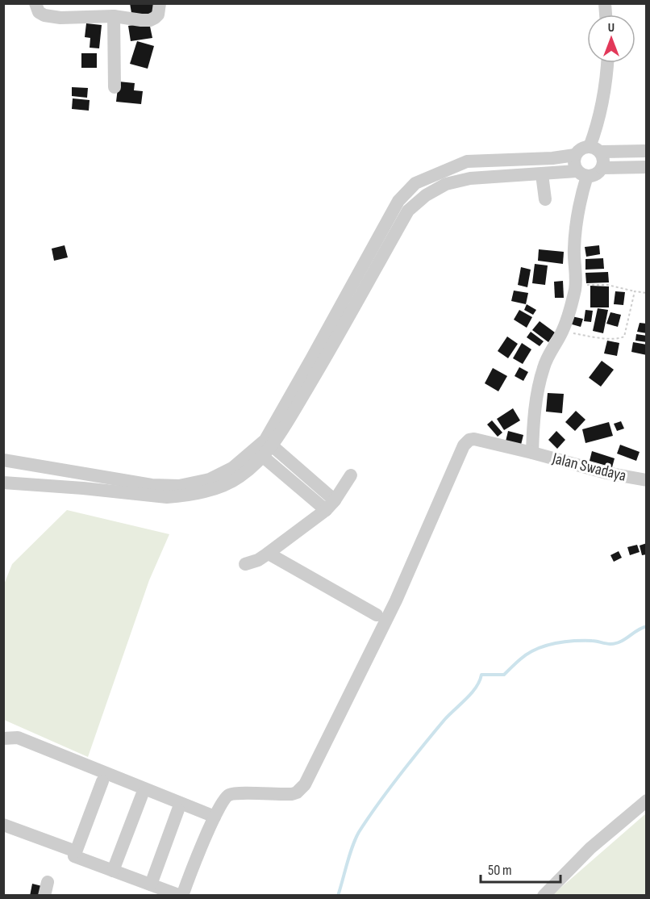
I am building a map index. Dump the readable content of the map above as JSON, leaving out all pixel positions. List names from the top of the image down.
{
  "streets": {
    "street": ["Jalan Swadaya"]
  },
  "scale_bar": "50 m",
  "north": "top"
}
